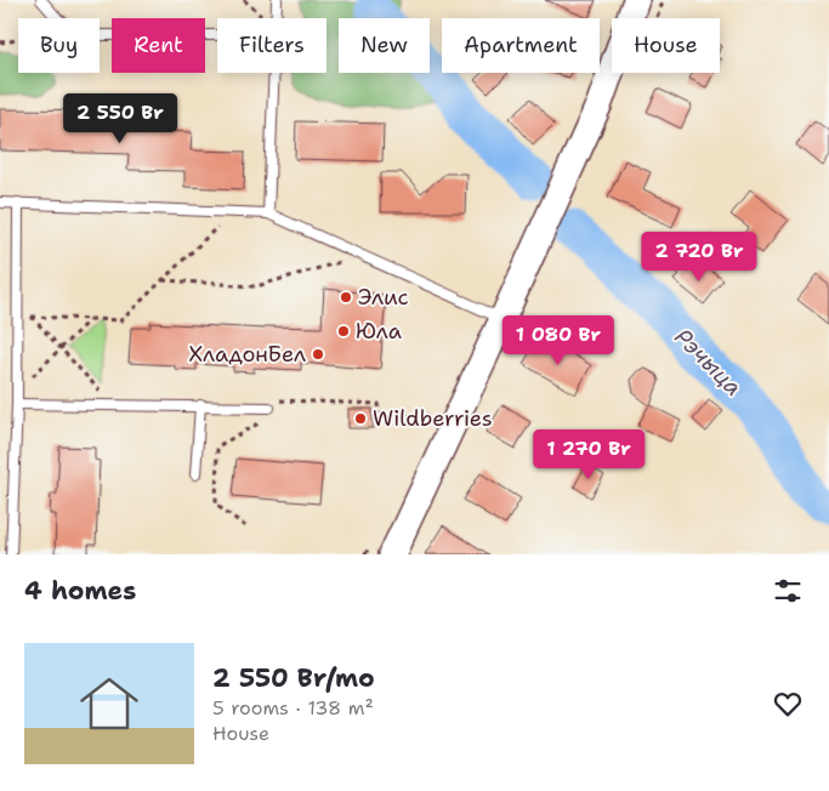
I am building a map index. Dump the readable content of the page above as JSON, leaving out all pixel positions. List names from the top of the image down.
{
  "water": ["Рэчыца"],
  "places": [
    "Элис",
    "Юла",
    "ХладонБел",
    "Wildberries"
  ],
  "page": {
    "chip": [
      "Buy",
      "Rent",
      "Filters",
      "New",
      "Apartment",
      "House"
    ],
    "price": [
      "2 550 Br",
      "2 720 Br",
      "1 080 Br",
      "1 270 Br"
    ],
    "heading": "4 homes",
    "list": [
      {
        "name": "2 550 Br/mo",
        "note": "5 rooms · 138 m² · House"
      }
    ]
  }
}
